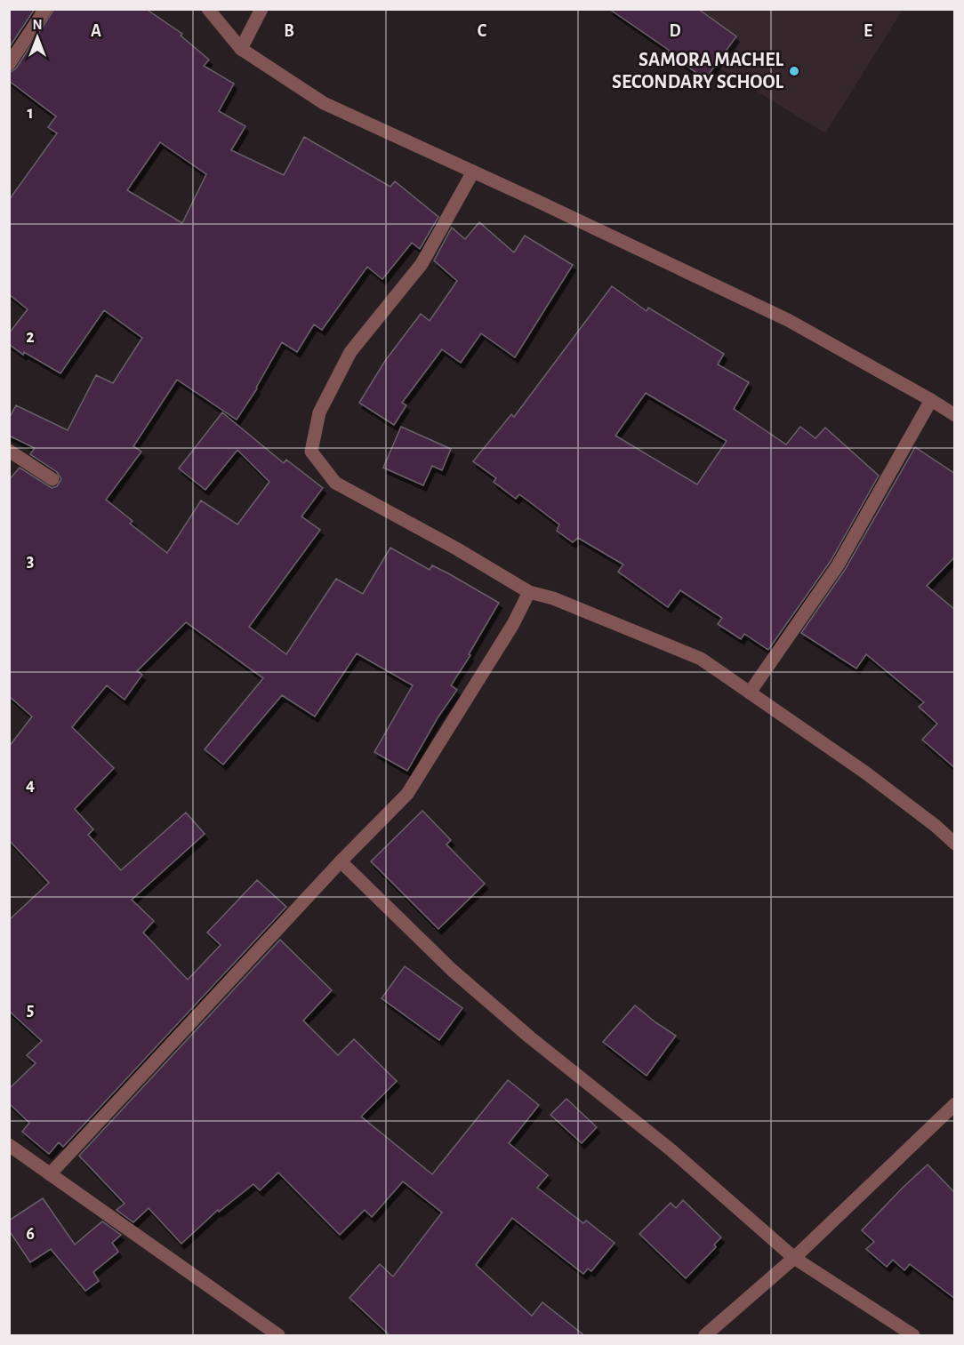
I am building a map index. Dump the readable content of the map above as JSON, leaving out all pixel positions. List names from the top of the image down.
{
  "places": ["SAMORA MACHEL SECONDARY SCHOOL"],
  "north": "top",
  "grid": {
    "columns": [
      "A",
      "B",
      "C",
      "D",
      "E"
    ],
    "rows": [
      "1",
      "2",
      "3",
      "4",
      "5",
      "6"
    ]
  }
}
